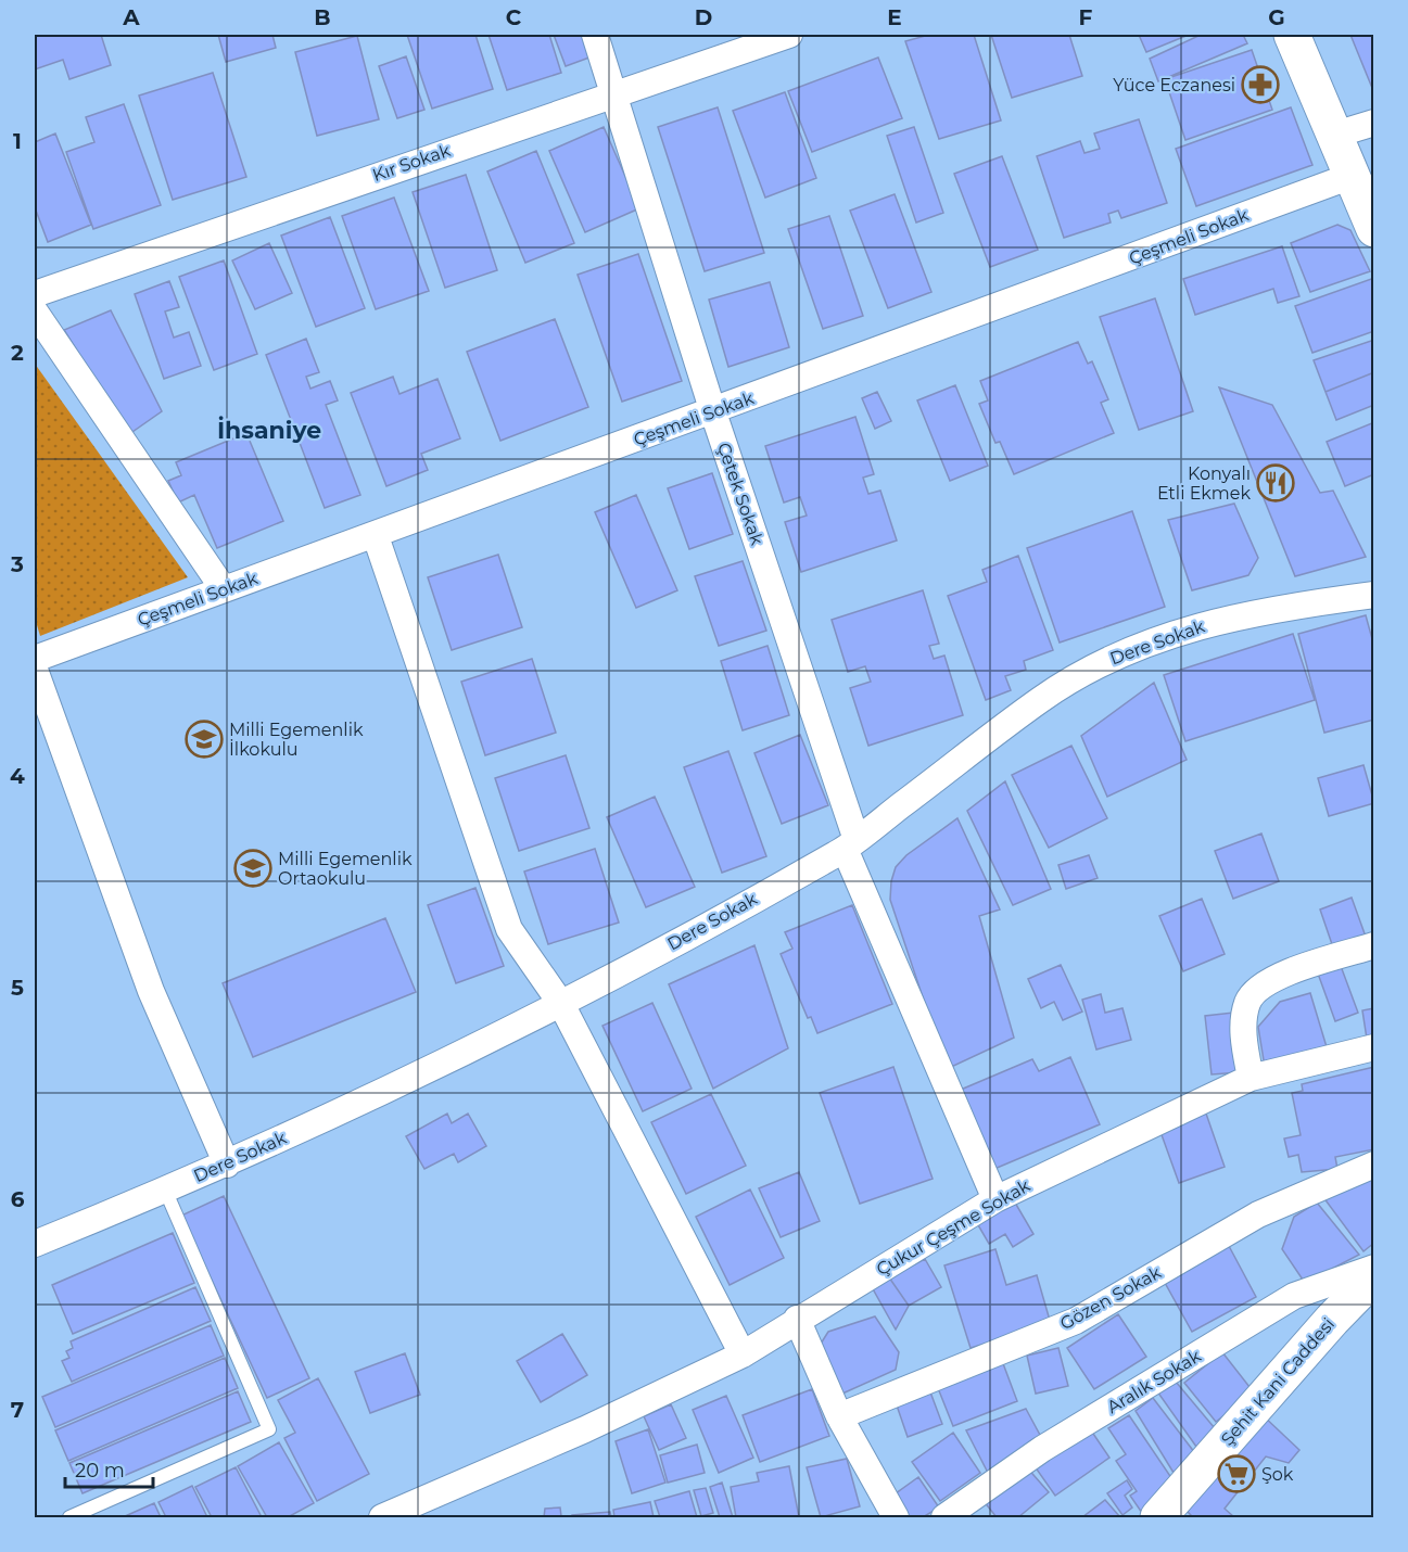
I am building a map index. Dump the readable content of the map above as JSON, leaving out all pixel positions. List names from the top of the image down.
{
  "streets": {
    "main road": ["Şehit Kani Caddesi"],
    "street": [
      "Kır Sokak",
      "Çeşmeli Sokak",
      "Çetek Sokak",
      "Dere Sokak",
      "Çukur Çeşme Sokak",
      "Gözen Sokak",
      "Aralık Sokak"
    ]
  },
  "crossings": [
    ["Kır Sokak", "Çetek Sokak"],
    ["Çeşmeli Sokak", "Çetek Sokak"],
    ["Çetek Sokak", "Dere Sokak"],
    ["Çetek Sokak", "Çukur Çeşme Sokak"]
  ],
  "districts": ["İhsaniye"],
  "places": {
    "pharmacy": ["Yüce Eczanesi"],
    "restaurant": ["Konyalı Etli Ekmek"],
    "school or university": ["Milli Egemenlik İlkokulu", "Milli Egemenlik Ortaokulu"],
    "supermarket": ["Şok"]
  },
  "scale_bar": "20 m",
  "grid": {
    "columns": [
      "A",
      "B",
      "C",
      "D",
      "E",
      "F",
      "G"
    ],
    "rows": [
      "1",
      "2",
      "3",
      "4",
      "5",
      "6",
      "7"
    ]
  }
}
